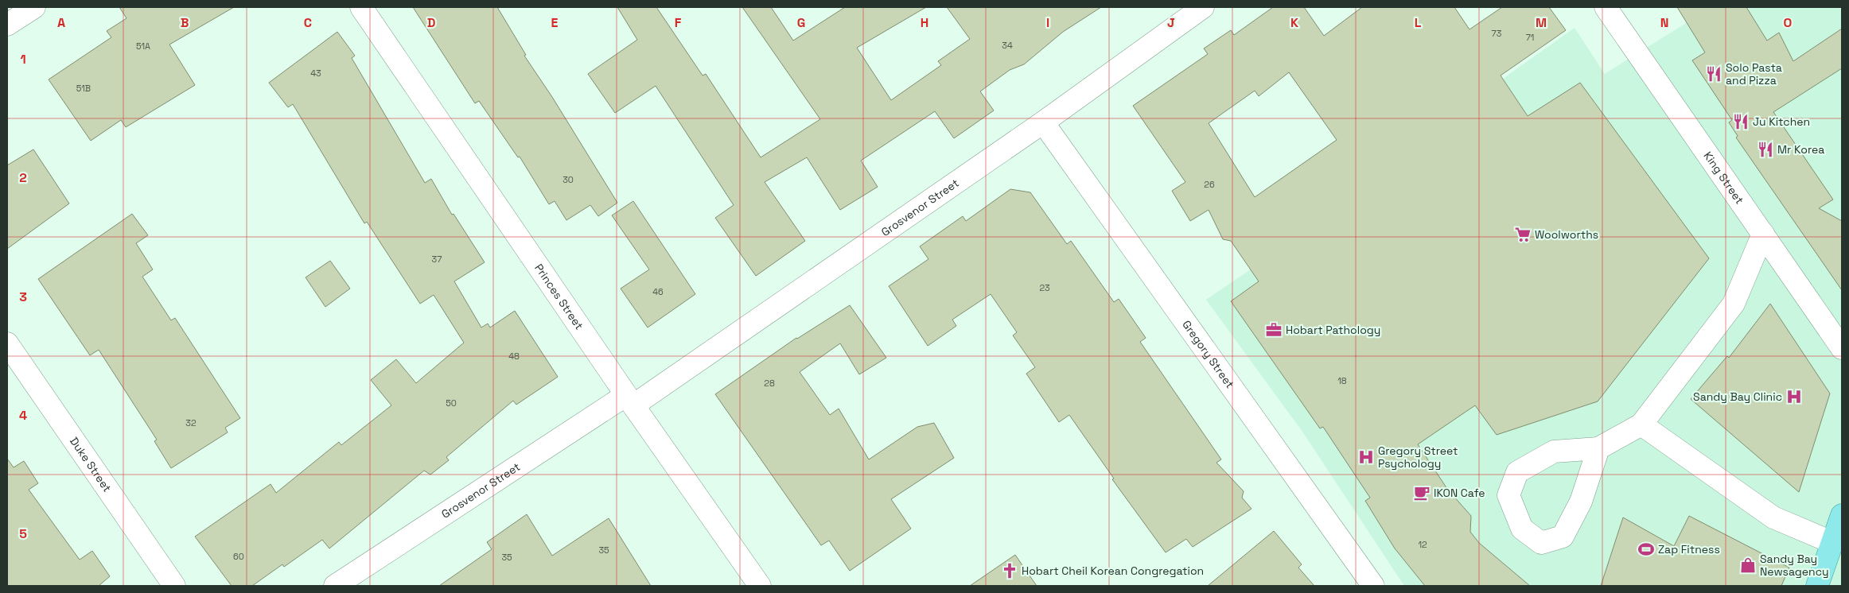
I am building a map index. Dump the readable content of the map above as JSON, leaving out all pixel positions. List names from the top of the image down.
{
  "streets": {
    "street": [
      "King Street",
      "Grosvenor Street",
      "Princes Street",
      "Gregory Street",
      "Duke Street"
    ]
  },
  "crossings": [
    ["Grosvenor Street", "Princes Street"],
    ["Grosvenor Street", "Gregory Street"]
  ],
  "places": {
    "restaurant": ["Solo Pasta and Pizza", "Ju Kitchen", "Mr Korea"],
    "supermarket": ["Woolworths"],
    "office": ["Hobart Pathology"],
    "hospital": ["Sandy Bay Clinic", "Gregory Street Psychology"],
    "cafe": ["IKON Cafe"],
    "sports": ["Zap Fitness"],
    "shop": ["Sandy Bay Newsagency"],
    "church": ["Hobart Cheil Korean Congregation"]
  },
  "house_numbers": [
    "73",
    "71",
    "34",
    "51A",
    "43",
    "51B",
    "30",
    "26",
    "37",
    "23",
    "46",
    "48",
    "18",
    "28",
    "50",
    "32",
    "12",
    "35",
    "60",
    "35"
  ],
  "grid": {
    "columns": [
      "A",
      "B",
      "C",
      "D",
      "E",
      "F",
      "G",
      "H",
      "I",
      "J",
      "K",
      "L",
      "M",
      "N",
      "O"
    ],
    "rows": [
      "1",
      "2",
      "3",
      "4",
      "5"
    ]
  }
}
